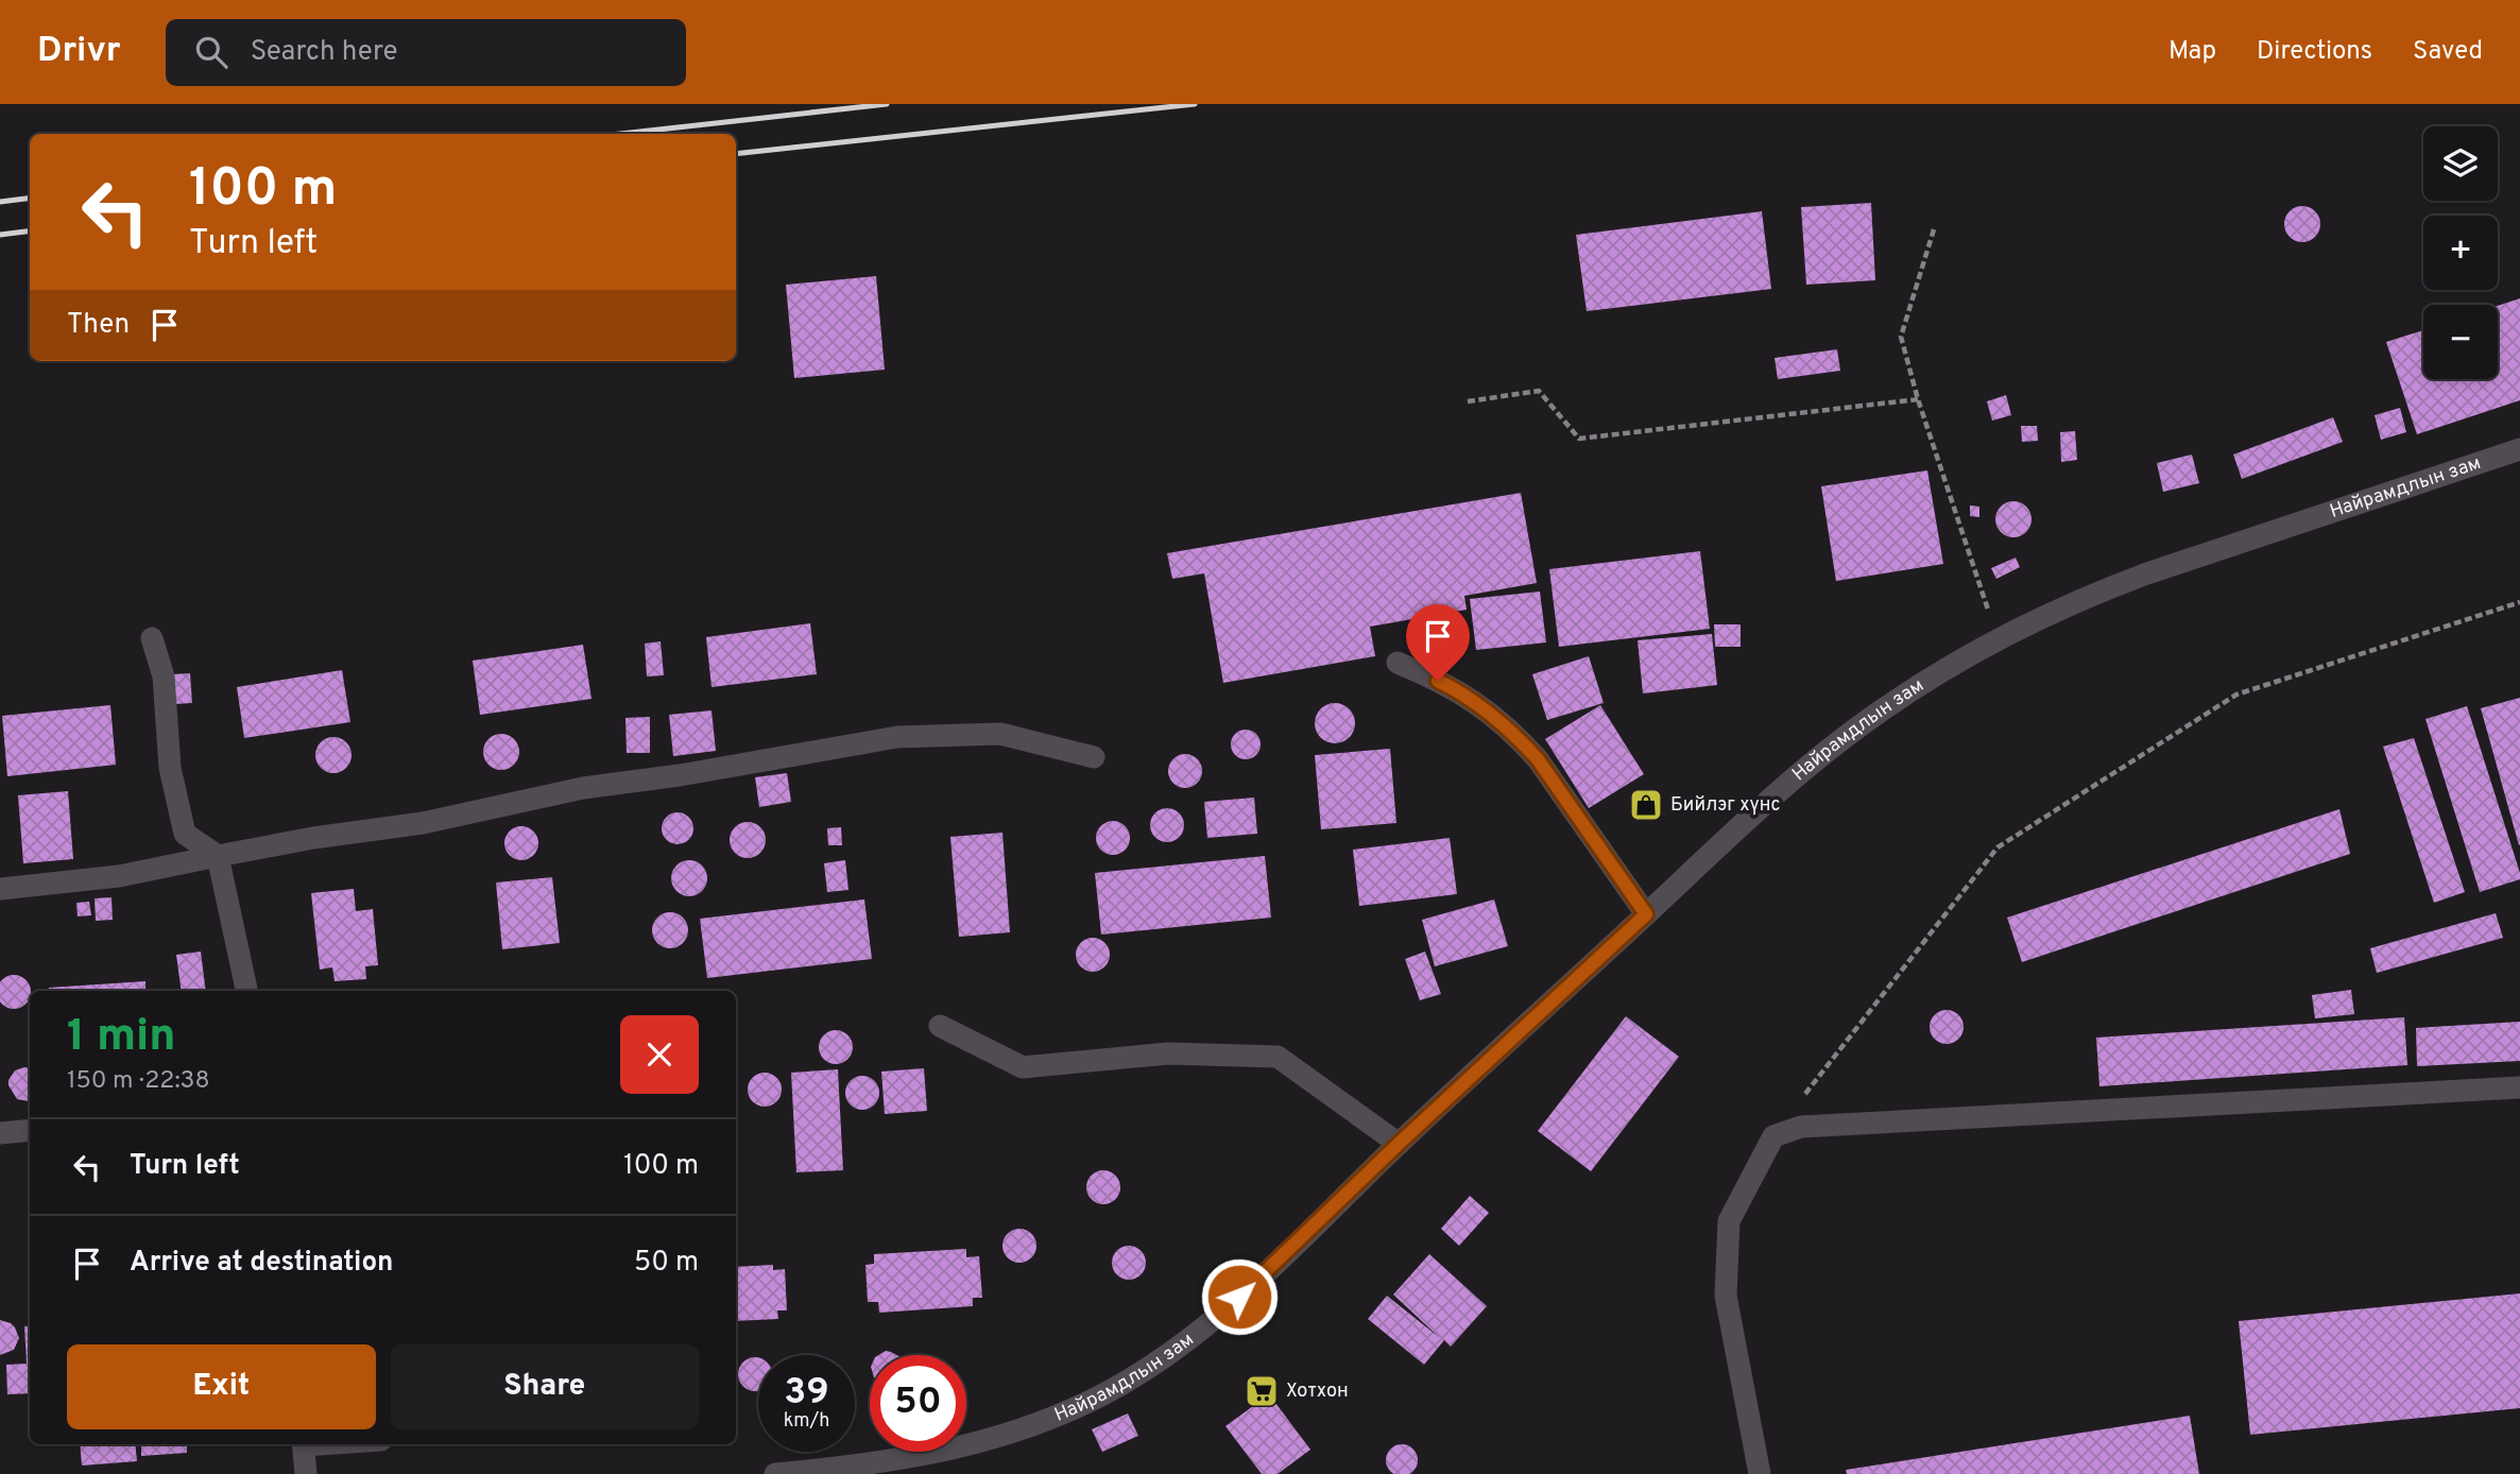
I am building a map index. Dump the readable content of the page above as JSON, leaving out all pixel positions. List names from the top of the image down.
{
  "streets": {
    "street": ["Найрамдлын зам"]
  },
  "places": {
    "shop": ["Бийлэг хүнс"],
    "supermarket": ["Хотхон"]
  },
  "page": {
    "header": "Drivr",
    "search": "Search here",
    "nav": ["Map", "Directions", "Saved"],
    "map_buttons": ["+", "−"],
    "turn": ["100 m", "Turn left"],
    "then": "Then",
    "heading": ["1 min", "150 m · 22:38"],
    "list": [
      {
        "name": "Turn left",
        "value": "100 m"
      },
      {
        "name": "Arrive at destination",
        "value": "50 m"
      }
    ],
    "buttons": ["Exit", "Share"],
    "speed": "39 km/h",
    "limit": "50"
  }
}
